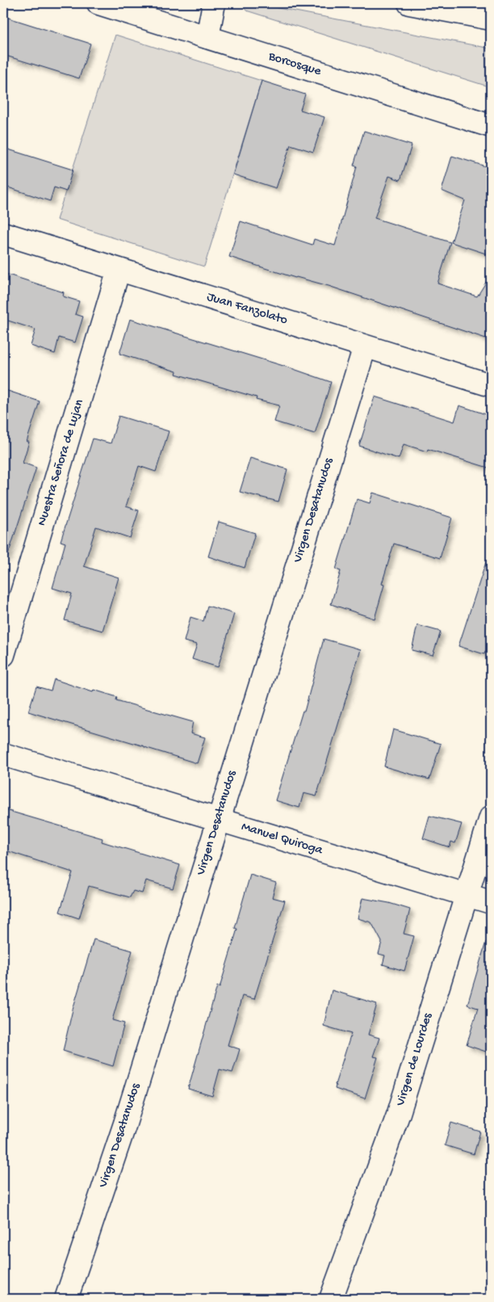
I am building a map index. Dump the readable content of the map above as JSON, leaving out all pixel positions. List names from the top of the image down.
{
  "streets": {
    "street": [
      "Borcosque",
      "Juan Fanzolato",
      "Nuestra Señora de Lujan",
      "Virgen Desatanudos",
      "Manuel Quiroga",
      "Virgen de Lourdes"
    ]
  },
  "crossings": [
    ["Juan Fanzolato", "Nuestra Señora de Lujan"],
    ["Juan Fanzolato", "Virgen Desatanudos"],
    ["Virgen Desatanudos", "Manuel Quiroga"],
    ["Manuel Quiroga", "Virgen de Lourdes"]
  ]
}
